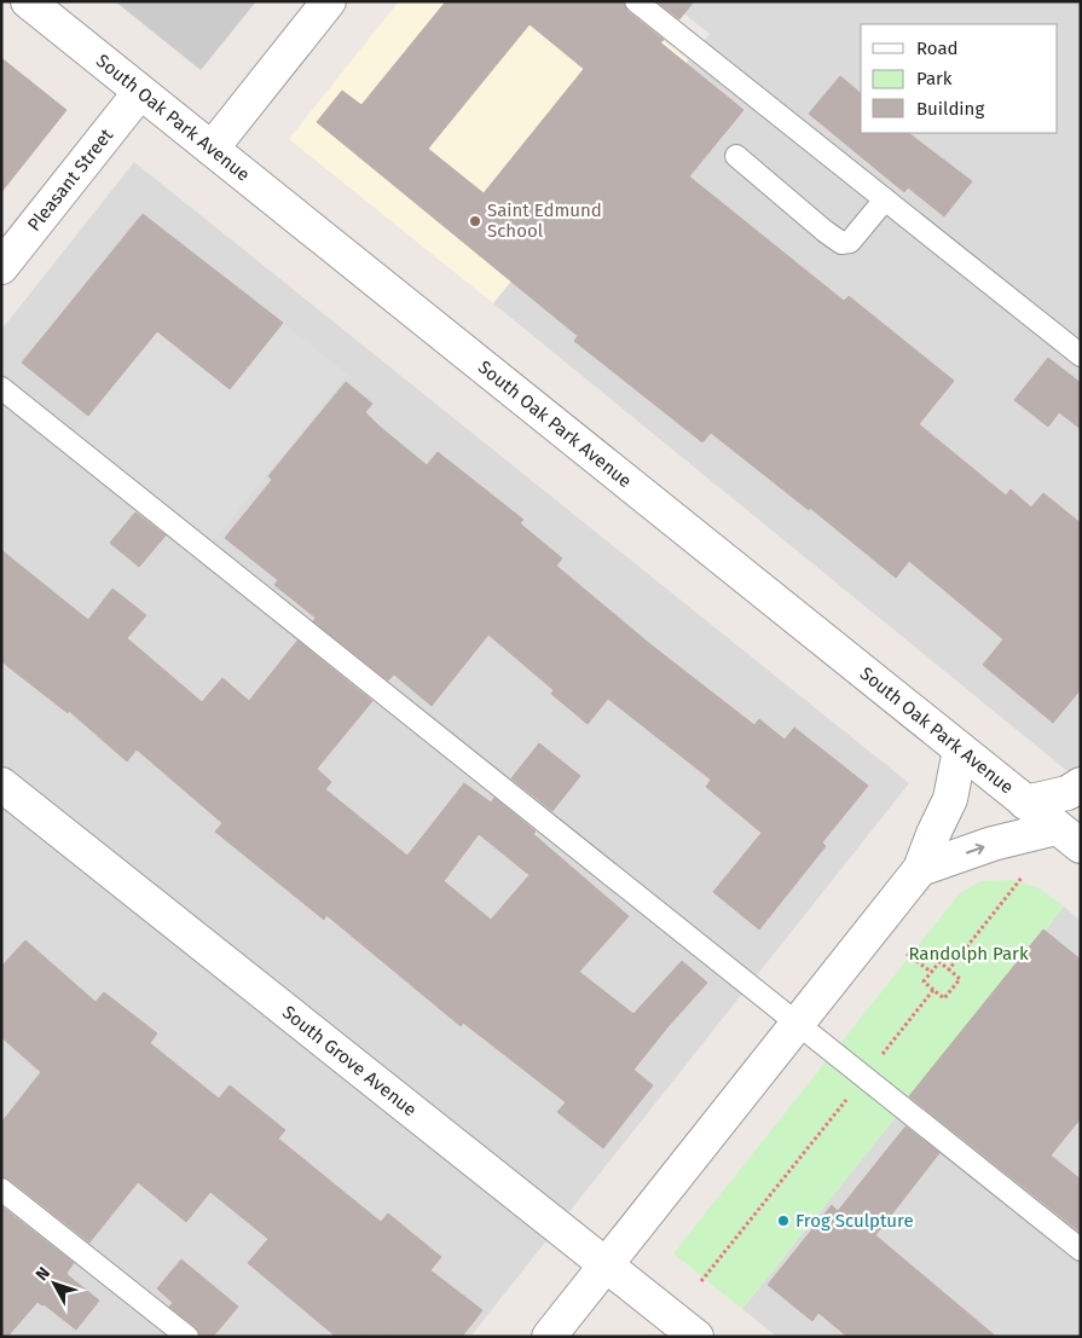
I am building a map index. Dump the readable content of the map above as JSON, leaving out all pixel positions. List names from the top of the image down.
{
  "streets": {
    "street": ["South Oak Park Avenue", "Pleasant Street", "South Grove Avenue"]
  },
  "crossings": [
    ["South Oak Park Avenue", "Pleasant Street"]
  ],
  "parks": ["Randolph Park"],
  "places": ["Saint Edmund School", "Frog Sculpture"],
  "legend": ["Road", "Park", "Building"],
  "north": "top left"
}
